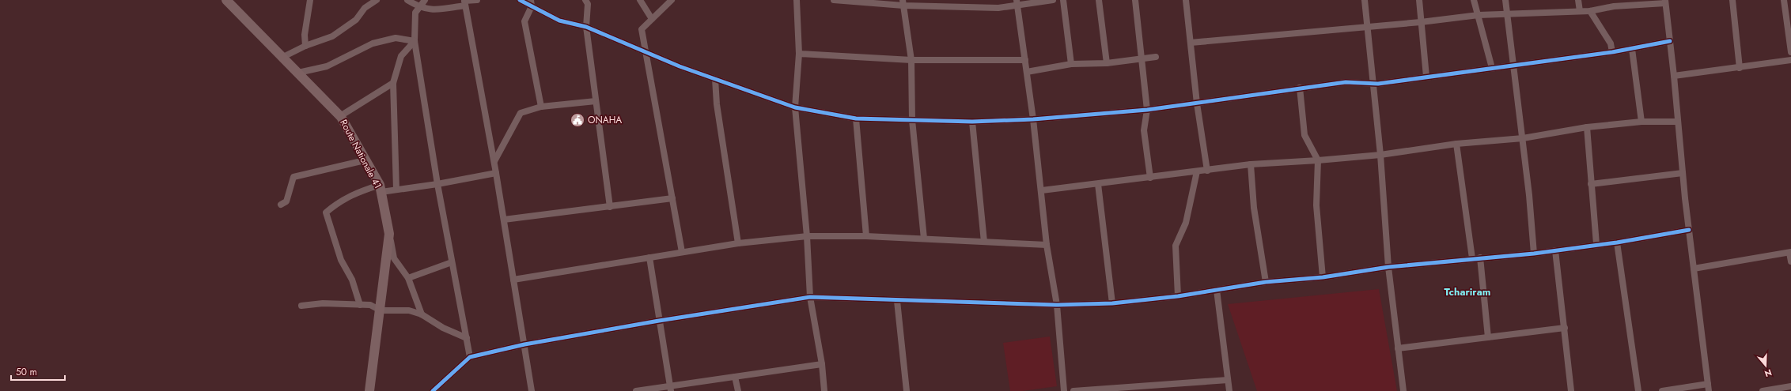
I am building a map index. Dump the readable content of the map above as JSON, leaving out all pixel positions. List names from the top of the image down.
{
  "streets": {
    "street": ["Route Nationale 41"]
  },
  "districts": ["Tchariram"],
  "places": {
    "public building": ["ONAHA"]
  },
  "scale_bar": "50 m",
  "north": "bottom"
}
